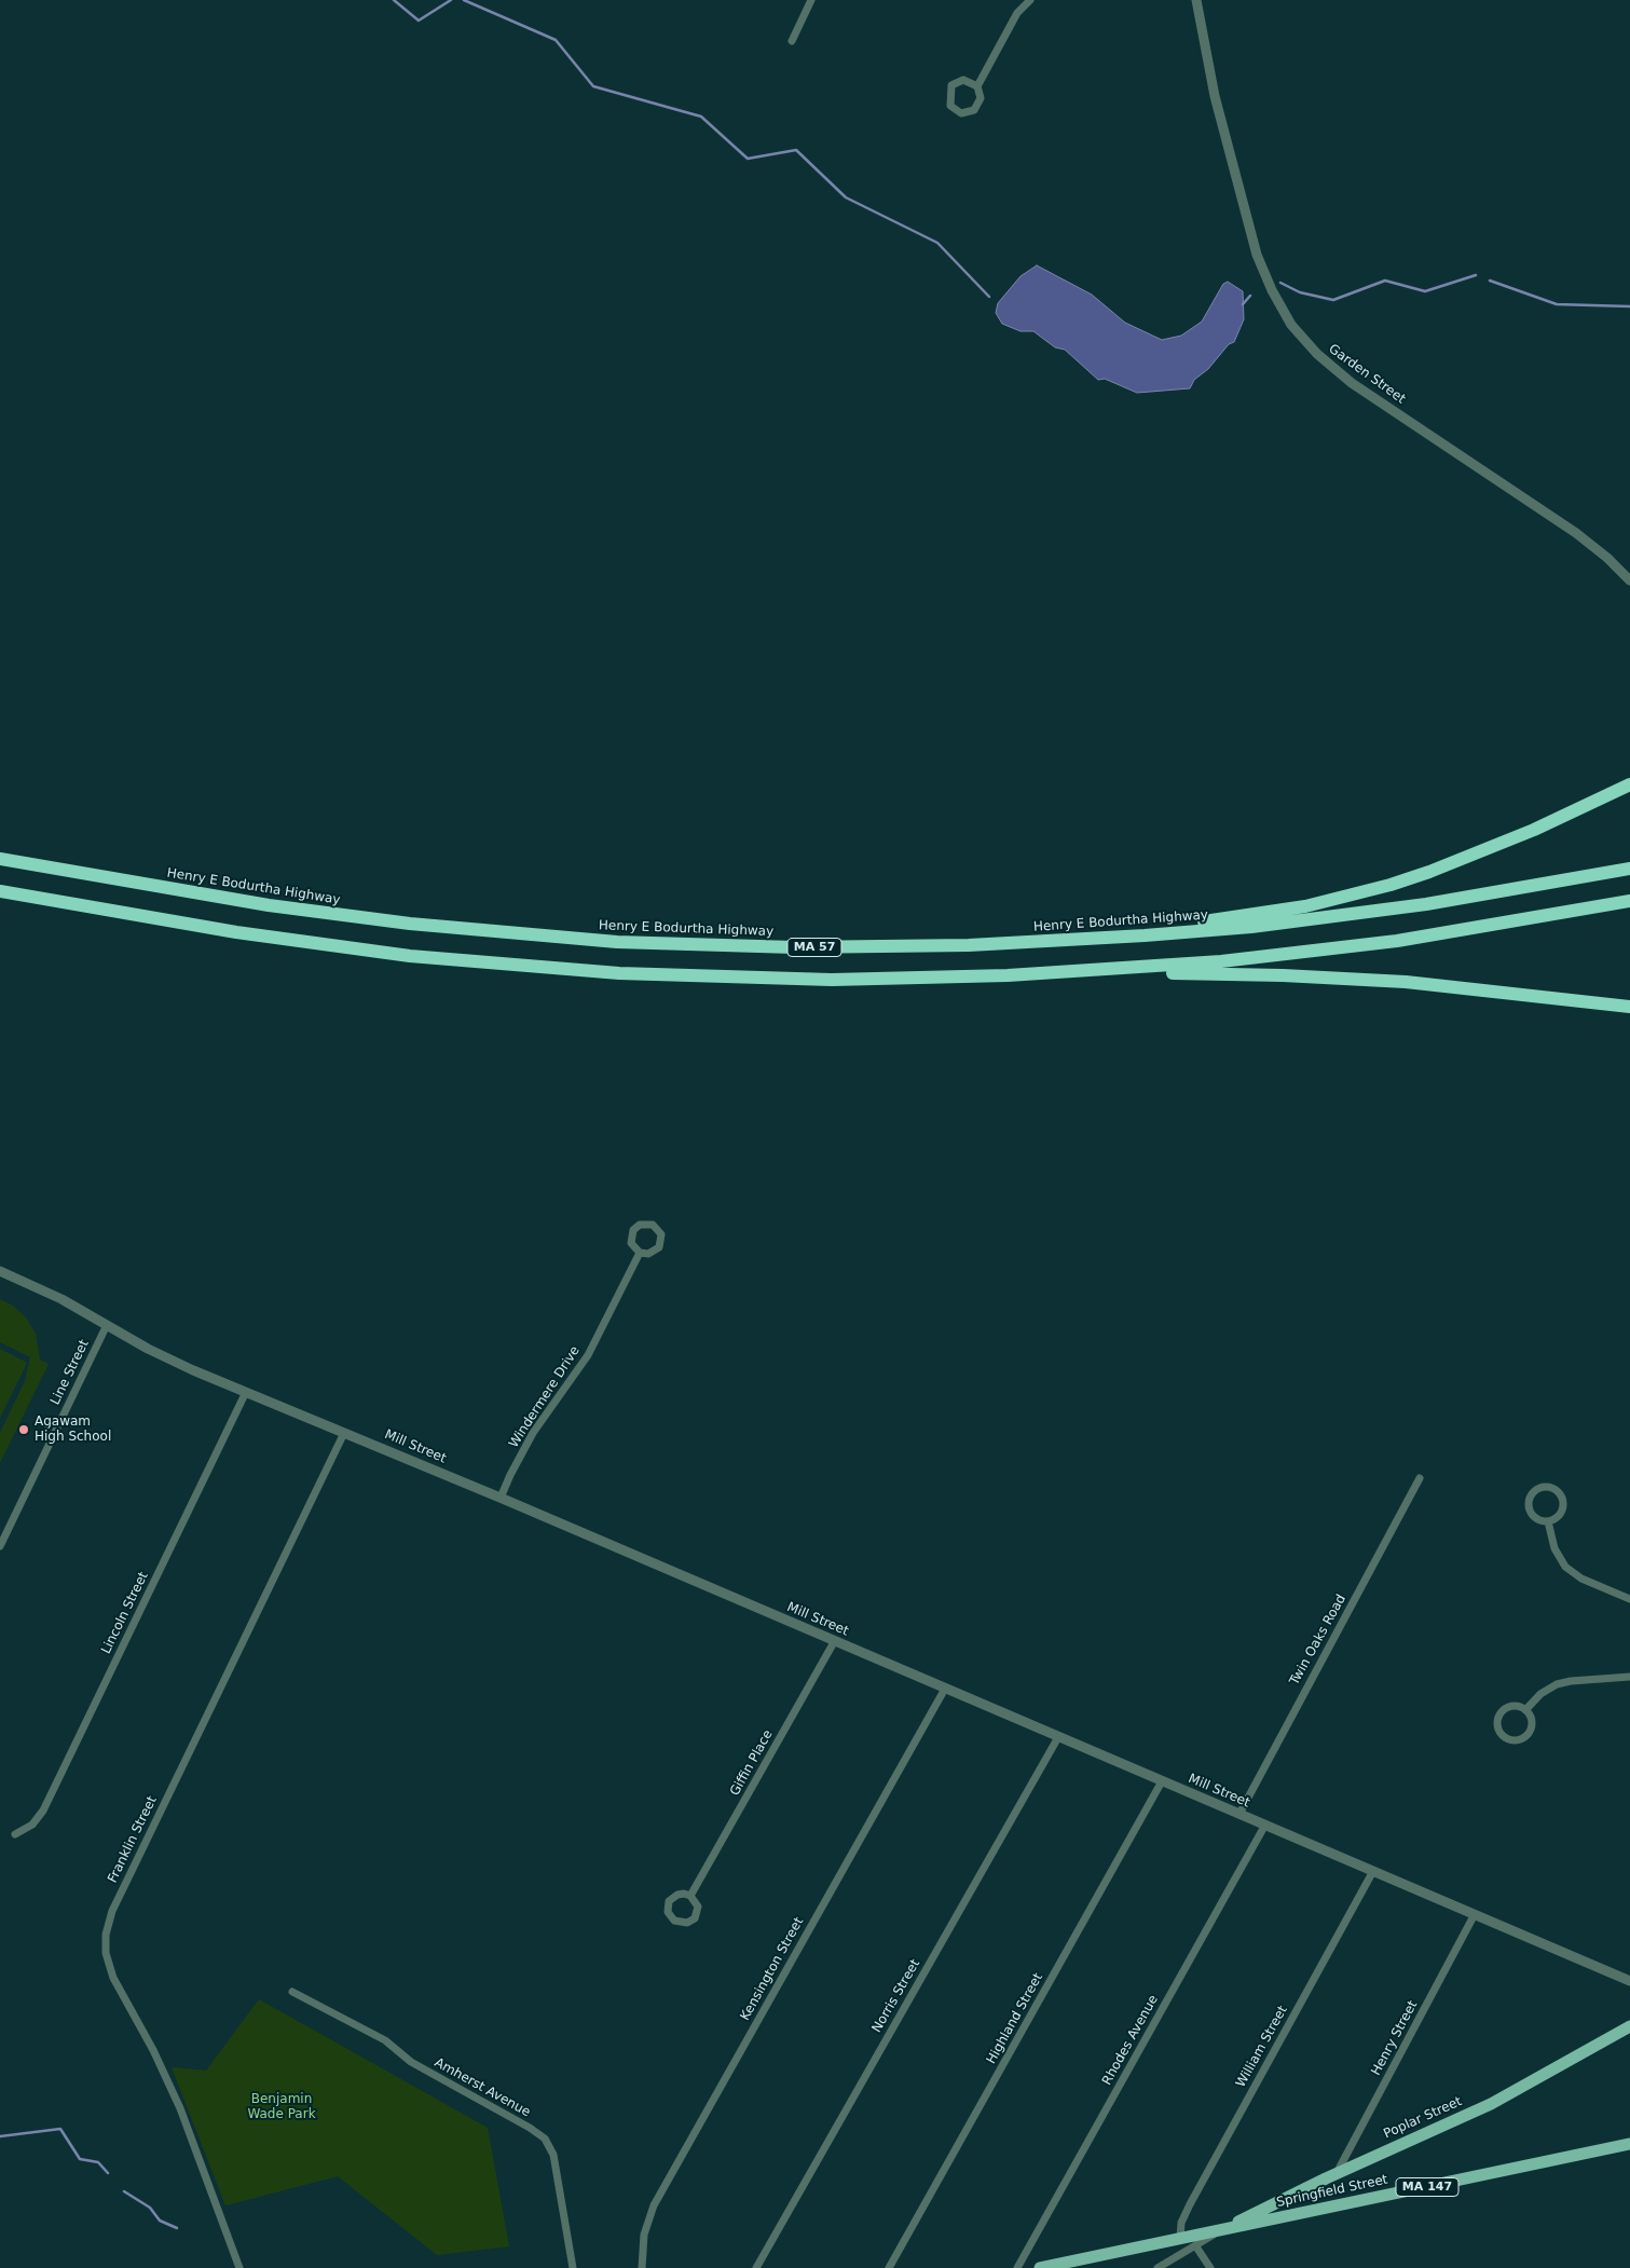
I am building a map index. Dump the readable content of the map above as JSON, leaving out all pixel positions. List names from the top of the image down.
{
  "streets": {
    "highway": ["Henry E Bodurtha Highway", "MA 57"],
    "main road": ["Poplar Street", "MA 147", "Springfield Street"],
    "street": [
      "Garden Street",
      "Line Street",
      "Windermere Drive",
      "Mill Street",
      "Lincoln Street",
      "Twin Oaks Road",
      "Giffin Place",
      "Franklin Street",
      "Kensington Street",
      "Norris Street",
      "Highland Street",
      "Henry Street",
      "Rhodes Avenue",
      "William Street",
      "Amherst Avenue"
    ]
  },
  "crossings": [
    ["Line Street", "Mill Street"],
    ["Windermere Drive", "Mill Street"],
    ["Mill Street", "Lincoln Street"],
    ["Mill Street", "Twin Oaks Road"],
    ["Mill Street", "Giffin Place"],
    ["Mill Street", "Franklin Street"],
    ["Mill Street", "Kensington Street"],
    ["Mill Street", "Norris Street"],
    ["Mill Street", "Highland Street"],
    ["Mill Street", "Henry Street"],
    ["Mill Street", "Rhodes Avenue"],
    ["Mill Street", "William Street"],
    ["Henry Street", "Poplar Street"],
    ["William Street", "Springfield Street"],
    ["Poplar Street", "Springfield Street"]
  ],
  "parks": ["Benjamin Wade Park"],
  "places": ["Agawam High School"]
}
